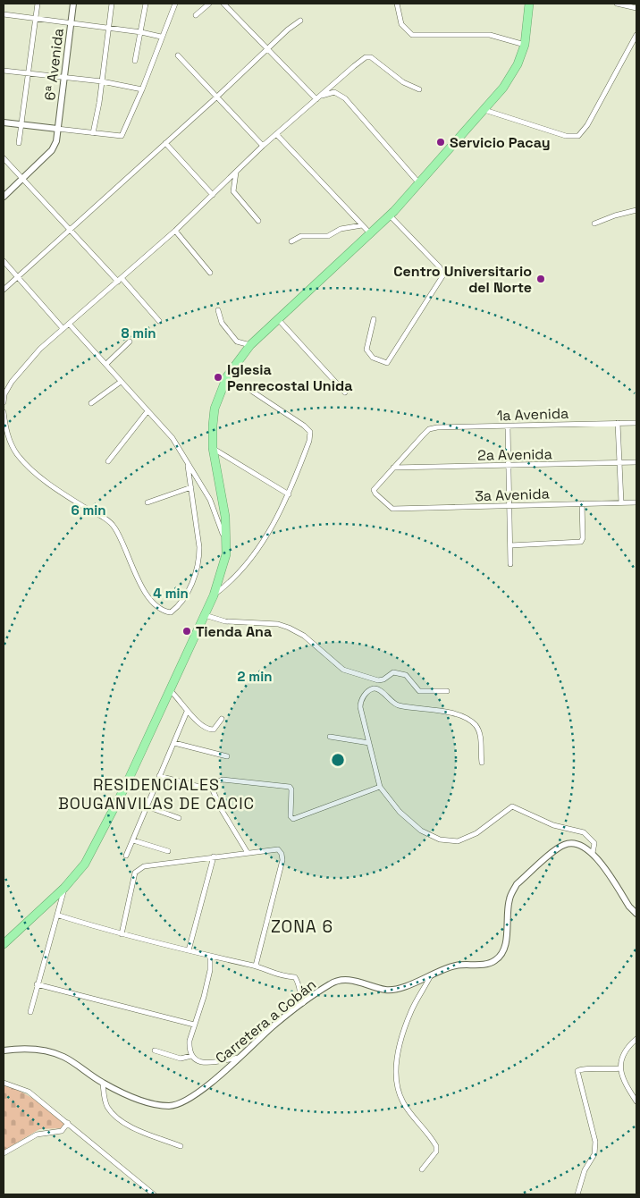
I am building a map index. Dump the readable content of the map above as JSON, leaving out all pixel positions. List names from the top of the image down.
{
  "streets": {
    "street": [
      "6ª Avenida",
      "1a Avenida",
      "2a Avenida",
      "3a Avenida",
      "Carretera a Cobán"
    ]
  },
  "crossings": [
    ["1a Avenida", "2a Avenida"],
    ["1a Avenida", "3a Avenida"],
    ["2a Avenida", "3a Avenida"]
  ],
  "districts": ["RESIDENCIALES BOUGANVILAS DE CACIC", "ZONA 6"],
  "places": [
    "Servicio Pacay",
    "Centro Universitario del Norte",
    "Iglesia Penrecostal Unida",
    "Tienda Ana"
  ],
  "rings": [
    "8 min",
    "6 min",
    "4 min",
    "2 min"
  ]
}
